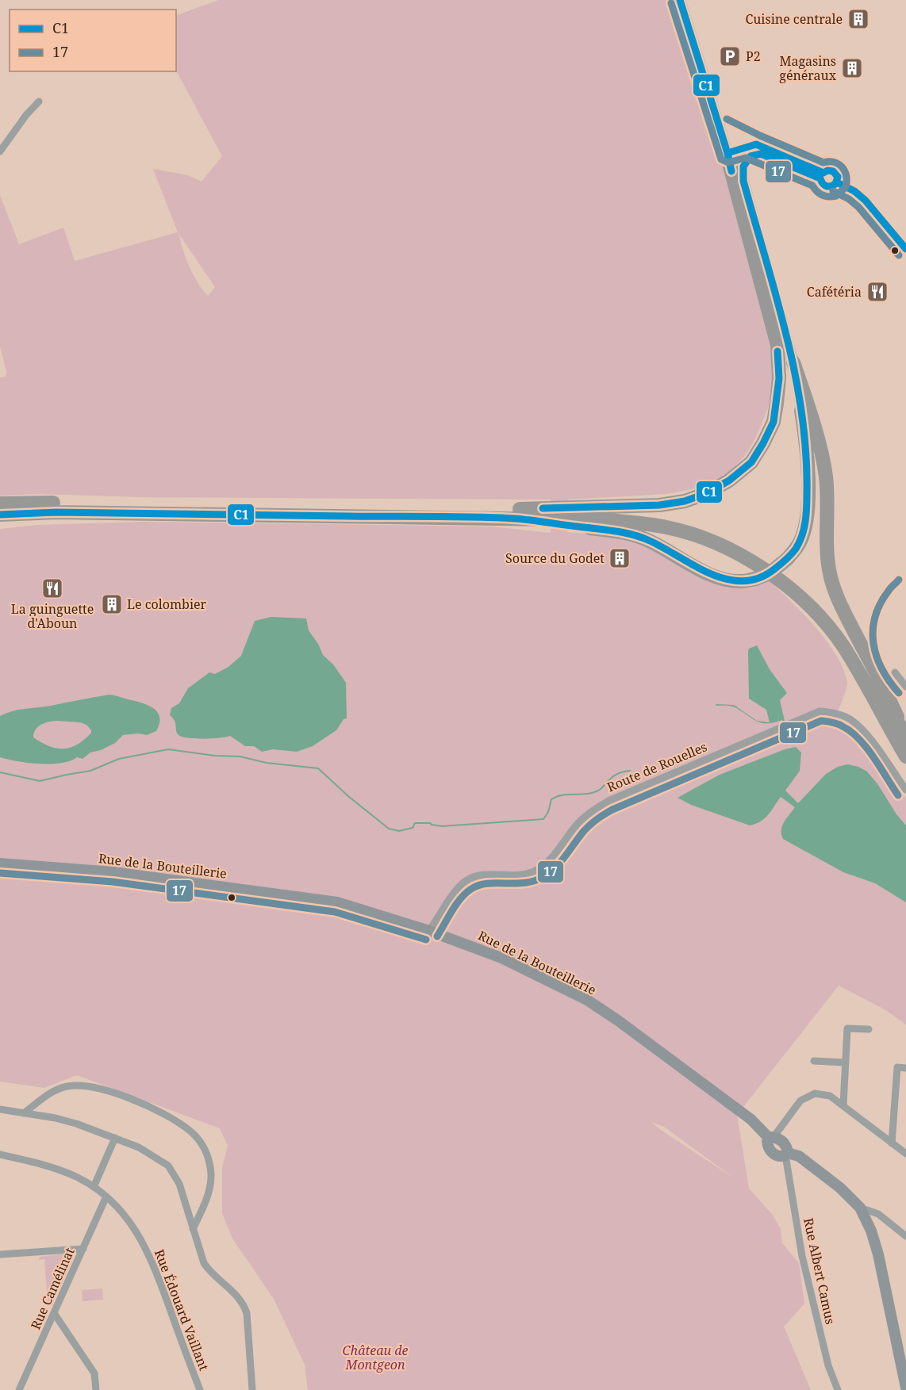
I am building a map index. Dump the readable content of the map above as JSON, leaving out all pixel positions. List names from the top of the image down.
{
  "streets": {
    "street": [
      "Route de Rouelles",
      "Rue de la Bouteillerie",
      "Rue Albert Camus",
      "Rue Camélinat",
      "Rue Édouard Vaillant"
    ]
  },
  "crossings": [
    ["Route de Rouelles", "Rue de la Bouteillerie"],
    ["Rue de la Bouteillerie", "Rue Albert Camus"],
    ["Rue Camélinat", "Rue Édouard Vaillant"]
  ],
  "parks": ["Château de Montgeon"],
  "places": {
    "building": [
      "Cuisine centrale",
      "Magasins généraux",
      "Source du Godet",
      "Le colombier"
    ],
    "parking": ["P2"],
    "restaurant": ["Cafétéria", "La guinguette d'Aboun"]
  },
  "lines": ["transit line C1", "transit line 17"],
  "legend": ["C1", "17"]
}
